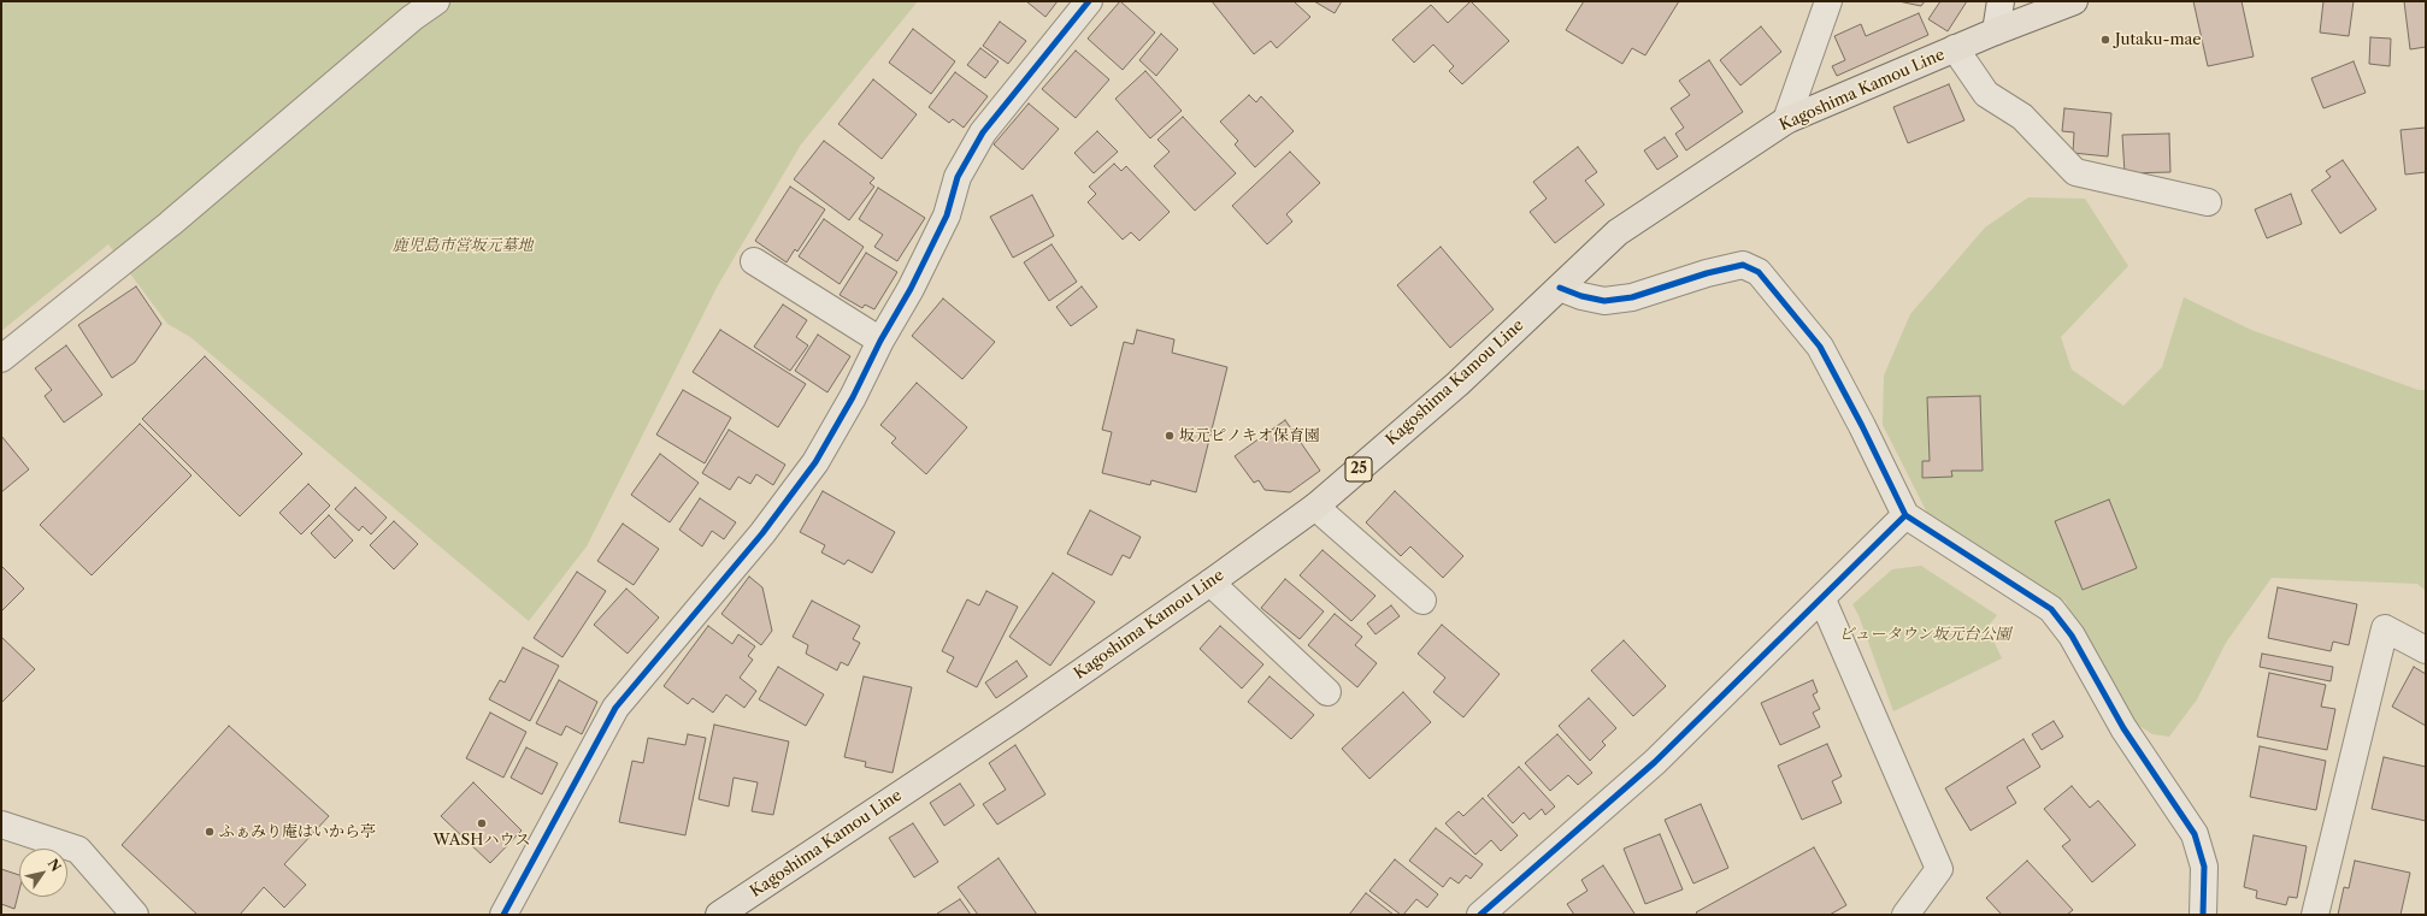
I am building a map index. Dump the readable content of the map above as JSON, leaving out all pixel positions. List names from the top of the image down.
{
  "streets": {
    "main road": ["Kagoshima Kamou Line", "25"]
  },
  "parks": ["鹿児島市営坂元墓地", "ビュータウン坂元台公園"],
  "places": [
    "Jutaku-mae",
    "坂元ピノキオ保育園",
    "WASHハウス",
    "ふぁみり庵はいから亭"
  ],
  "north": "top right"
}
